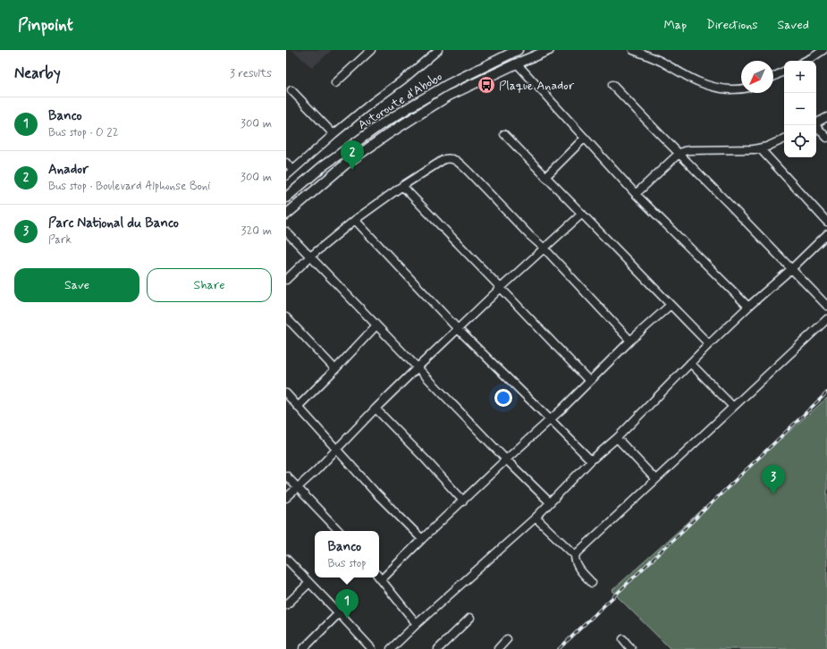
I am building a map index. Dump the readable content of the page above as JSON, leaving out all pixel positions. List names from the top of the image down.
{
  "streets": {
    "main road": ["Autoroute d'Abobo"]
  },
  "places": {
    "bus stop": ["Plaque Anador"]
  },
  "north": "bottom left",
  "page": {
    "header": "Pinpoint",
    "nav": ["Map", "Directions", "Saved"],
    "heading": ["Nearby", "3 results"],
    "map_buttons": ["+", "−"],
    "list": [
      {
        "mark": "1",
        "name": "Banco",
        "note": "Bus stop · O 22",
        "value": "300 m"
      },
      {
        "mark": "2",
        "name": "Anador",
        "note": "Bus stop · Boulevard Alphonse Boni",
        "value": "300 m"
      },
      {
        "mark": "3",
        "name": "Parc National du Banco",
        "note": "Park",
        "value": "320 m"
      }
    ],
    "pins": ["2", "3", "1"],
    "buttons": ["Save", "Share"],
    "popup": ["Banco", "Bus stop"]
  }
}
